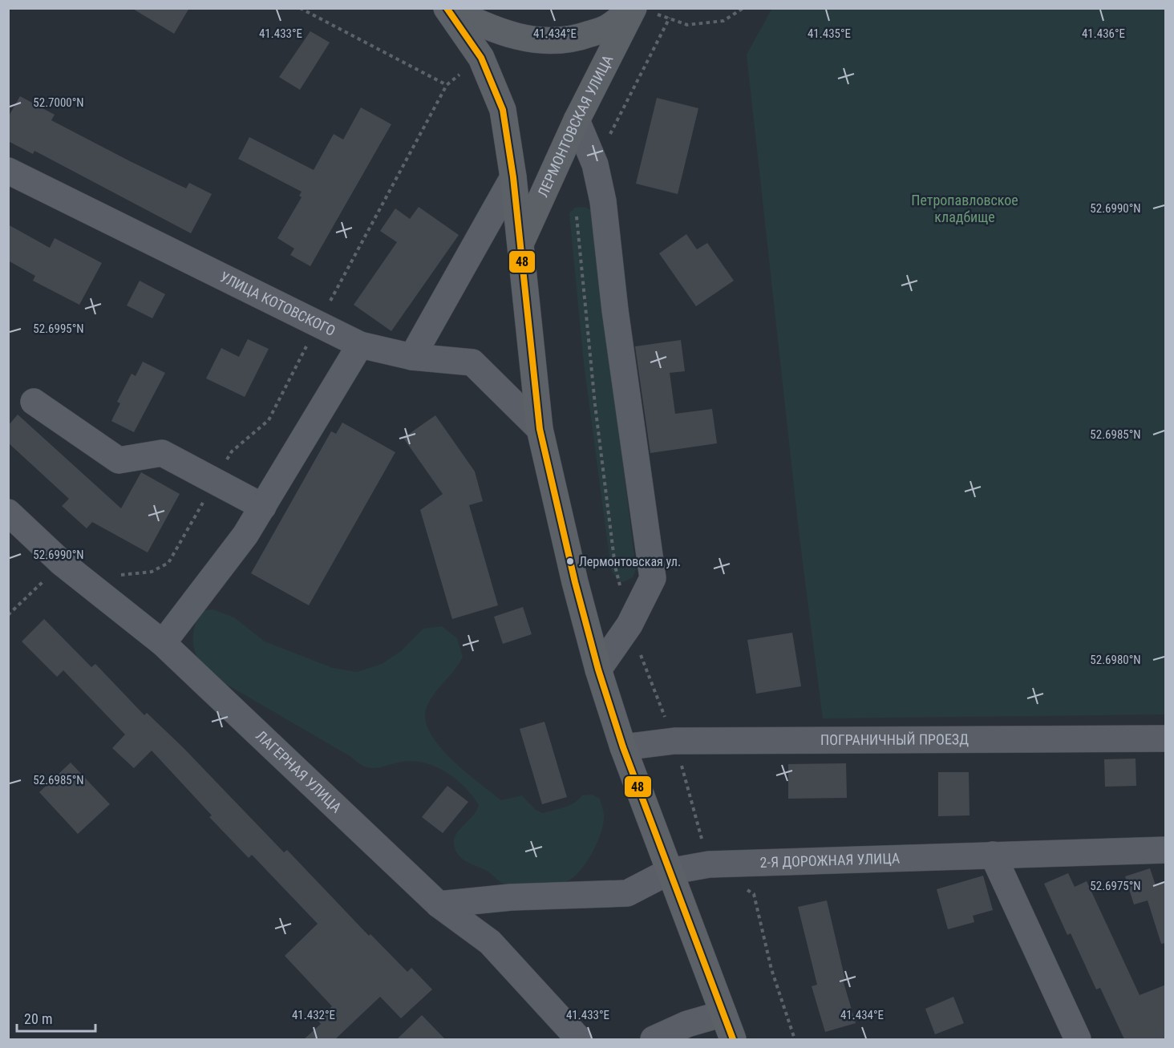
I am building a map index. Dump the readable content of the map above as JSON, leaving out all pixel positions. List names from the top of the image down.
{
  "streets": {
    "main road": ["ЛЕРМОНТОВСКАЯ УЛИЦА"],
    "street": [
      "УЛИЦА КОТОВСКОГО",
      "ПОГРАНИЧНЫЙ ПРОЕЗД",
      "ЛАГЕРНАЯ УЛИЦА",
      "2-Я ДОРОЖНАЯ УЛИЦА"
    ]
  },
  "crossings": [
    ["ЛАГЕРНАЯ УЛИЦА", "2-Я ДОРОЖНАЯ УЛИЦА"]
  ],
  "parks": ["Петропавловское кладбище"],
  "places": ["Лермонтовская ул."],
  "lines": ["transit line 48"],
  "scale_bar": "20 m",
  "coordinates": [
    "41.433°E",
    "41.434°E",
    "41.435°E",
    "41.436°E",
    "52.7000°N",
    "52.6990°N",
    "52.6995°N",
    "52.6985°N",
    "52.6980°N",
    "52.6975°N",
    "41.432°E"
  ]
}
